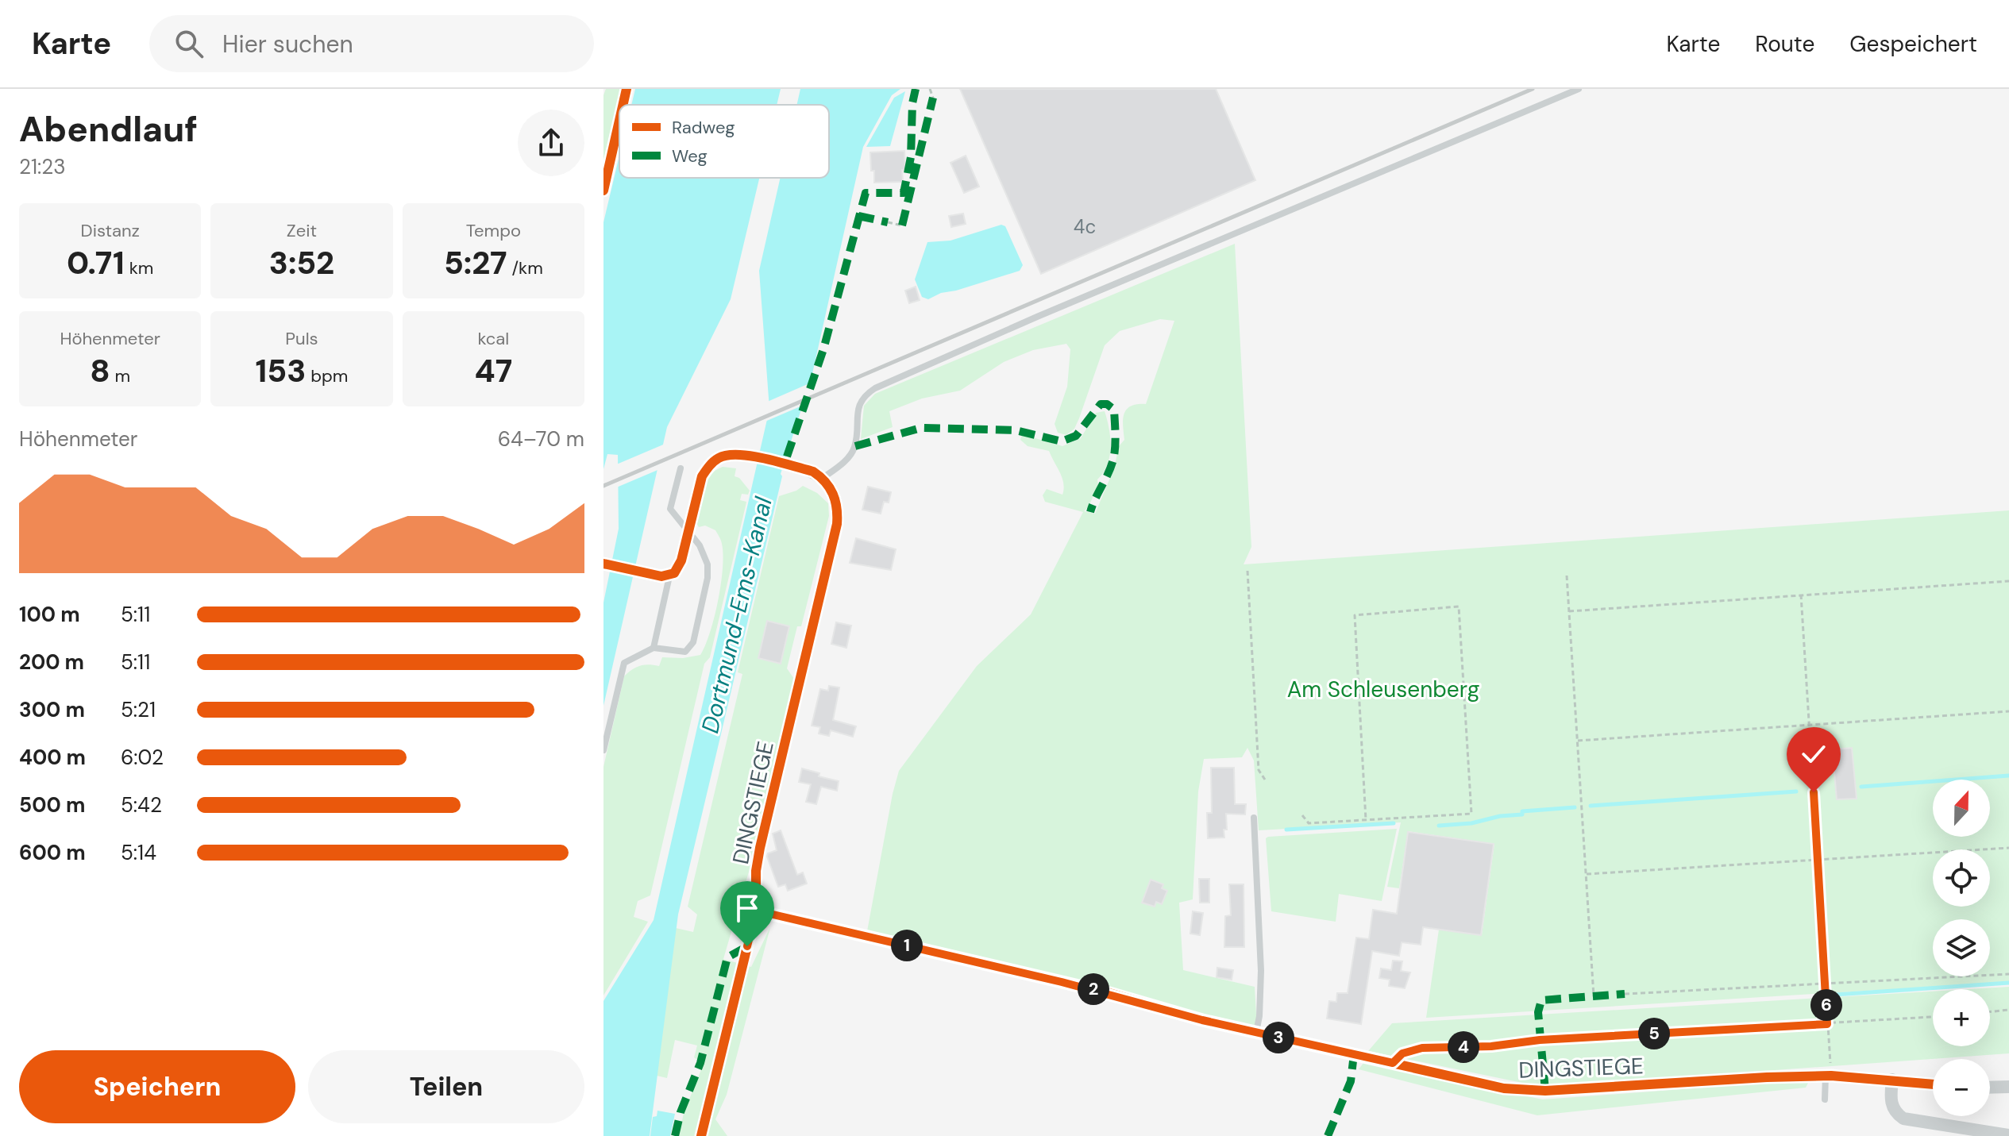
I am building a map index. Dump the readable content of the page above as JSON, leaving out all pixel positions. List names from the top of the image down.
{
  "streets": {
    "street": ["DINGSTIEGE"]
  },
  "water": ["Dortmund-Ems-Kanal"],
  "parks": ["Am Schleusenberg"],
  "house_numbers": ["4c"],
  "legend": ["Radweg", "Weg"],
  "north": "top",
  "page": {
    "header": "Karte",
    "search": "Hier suchen",
    "nav": ["Karte", "Route", "Gespeichert"],
    "heading": ["Abendlauf", "21:23"],
    "stats": [
      ["Distanz", "0.71 km"],
      ["Zeit", "3:52"],
      ["Tempo", "5:27 /km"],
      ["Höhenmeter", "8 m"],
      ["Puls", "153 bpm"],
      ["kcal", "47"]
    ],
    "chart": ["Höhenmeter", "64–70 m"],
    "list": [
      {
        "name": "100 m",
        "note": "5:11"
      },
      {
        "name": "200 m",
        "note": "5:11"
      },
      {
        "name": "300 m",
        "note": "5:21"
      },
      {
        "name": "400 m",
        "note": "6:02"
      },
      {
        "name": "500 m",
        "note": "5:42"
      },
      {
        "name": "600 m",
        "note": "5:14"
      }
    ],
    "map_buttons": ["+", "−"],
    "pins": [
      "1",
      "2",
      "6",
      "5",
      "3",
      "4"
    ],
    "buttons": ["Speichern", "Teilen"]
  }
}
